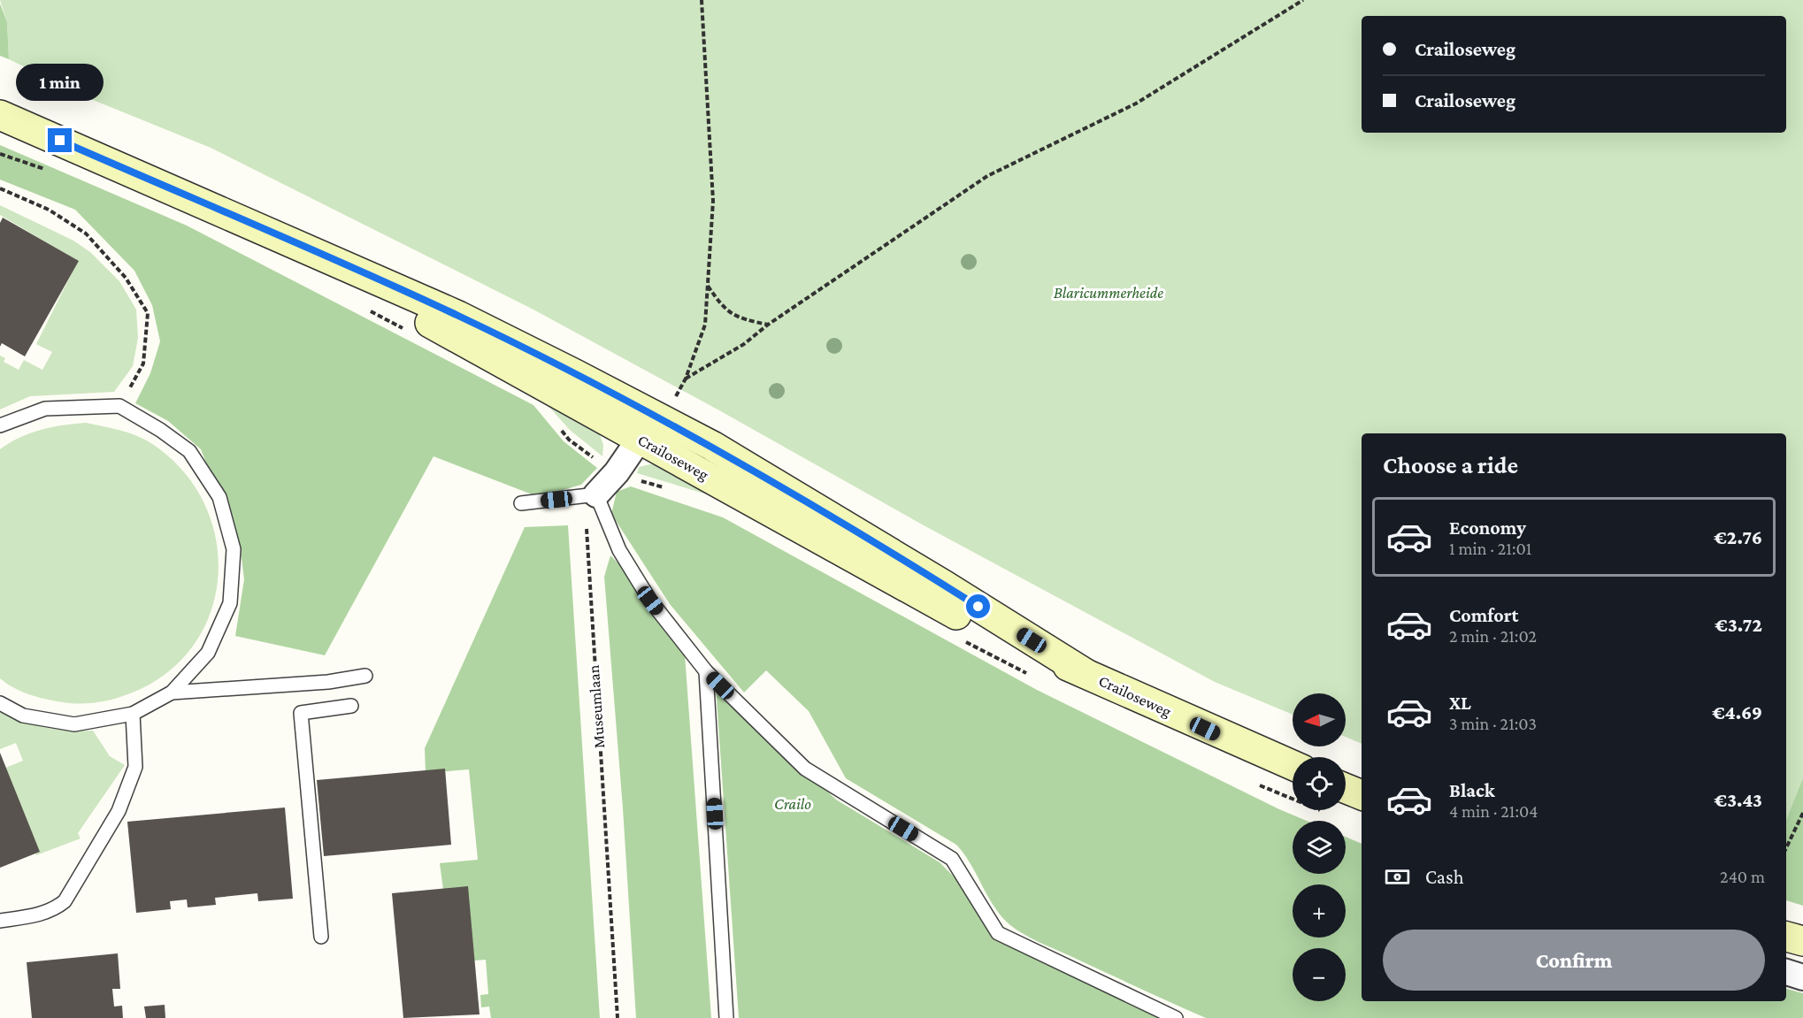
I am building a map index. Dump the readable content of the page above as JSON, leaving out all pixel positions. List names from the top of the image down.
{
  "streets": {
    "main road": ["Crailoseweg"],
    "path": ["Museumlaan"]
  },
  "parks": ["Blaricummerheide", "Crailo"],
  "north": "left",
  "page": {
    "banner": ["Crailoseweg", "Crailoseweg"],
    "bubble": "1 min",
    "heading": "Choose a ride",
    "list": [
      {
        "name": "Economy",
        "note": "1 min · 21:01",
        "value": "€2.76"
      },
      {
        "name": "Comfort",
        "note": "2 min · 21:02",
        "value": "€3.72"
      },
      {
        "name": "XL",
        "note": "3 min · 21:03",
        "value": "€4.69"
      },
      {
        "name": "Black",
        "note": "4 min · 21:04",
        "value": "€3.43"
      }
    ],
    "map_buttons": ["+", "−"],
    "pay": ["Cash", "240 m"],
    "buttons": "Confirm"
  }
}
